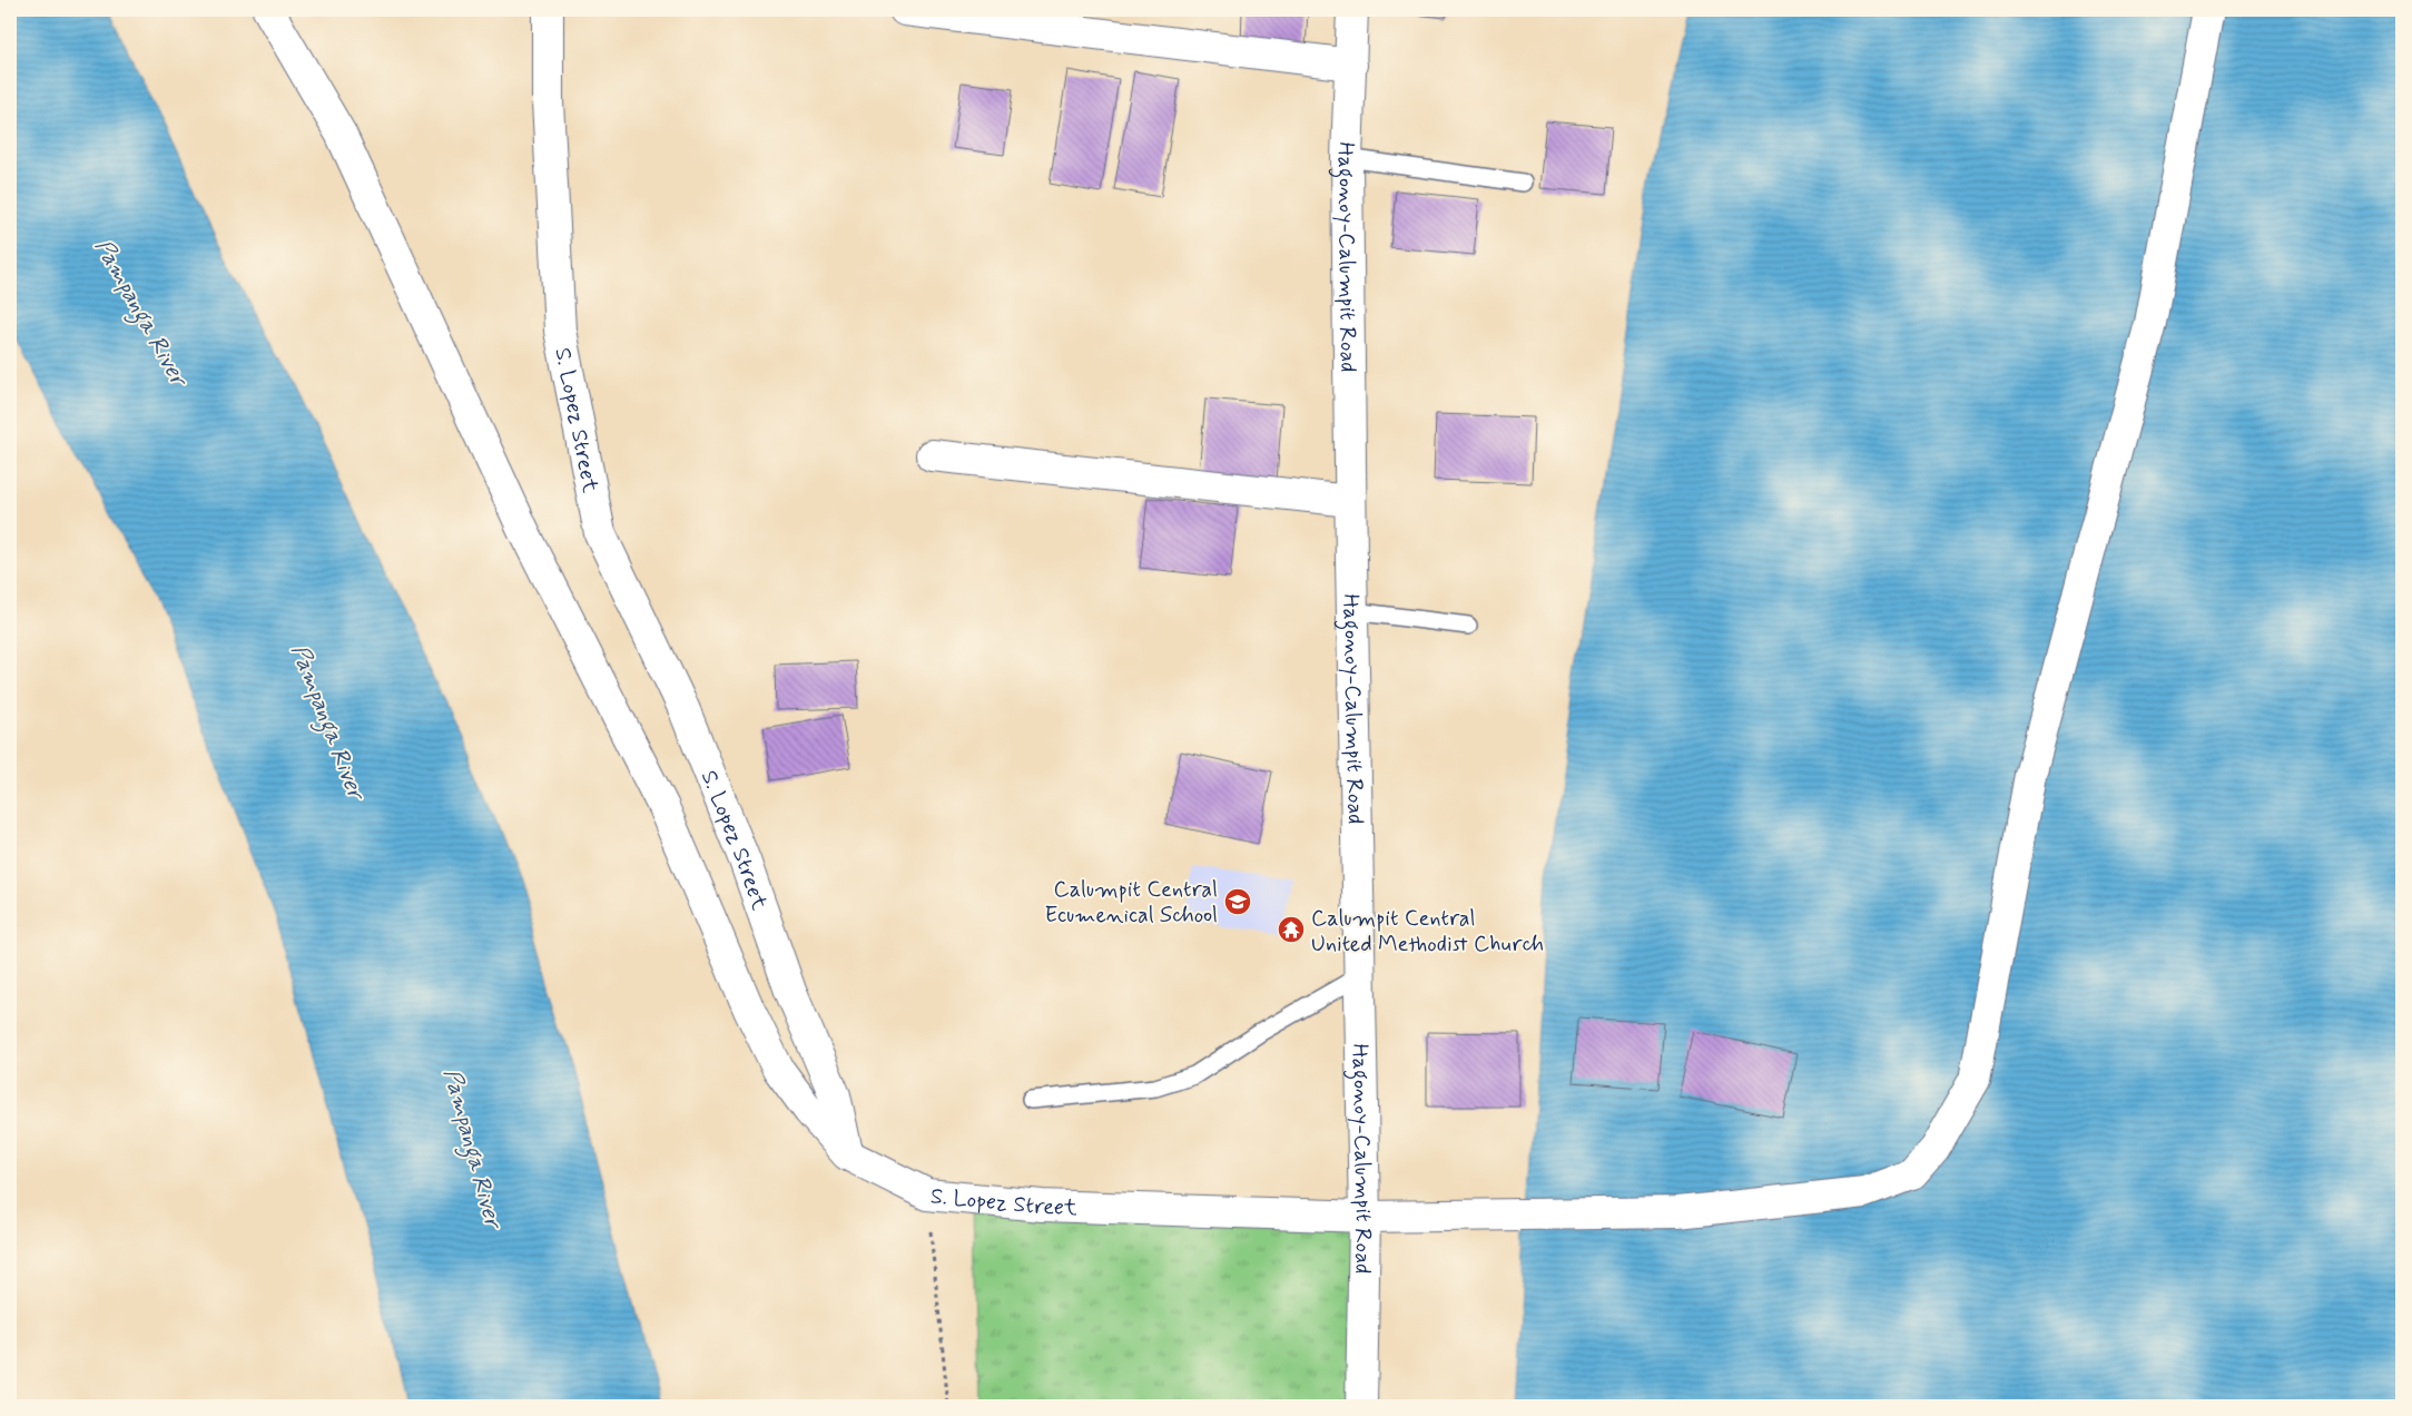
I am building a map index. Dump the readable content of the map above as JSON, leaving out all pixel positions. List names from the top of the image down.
{
  "streets": {
    "street": ["Hagonoy-Calumpit Road", "S. Lopez Street"]
  },
  "crossings": [
    ["Hagonoy-Calumpit Road", "S. Lopez Street"]
  ],
  "water": ["Pampanga River"],
  "places": {
    "school or university": ["Calumpit Central Ecumenical School"],
    "temple": ["Calumpit Central United Methodist Church"]
  }
}
